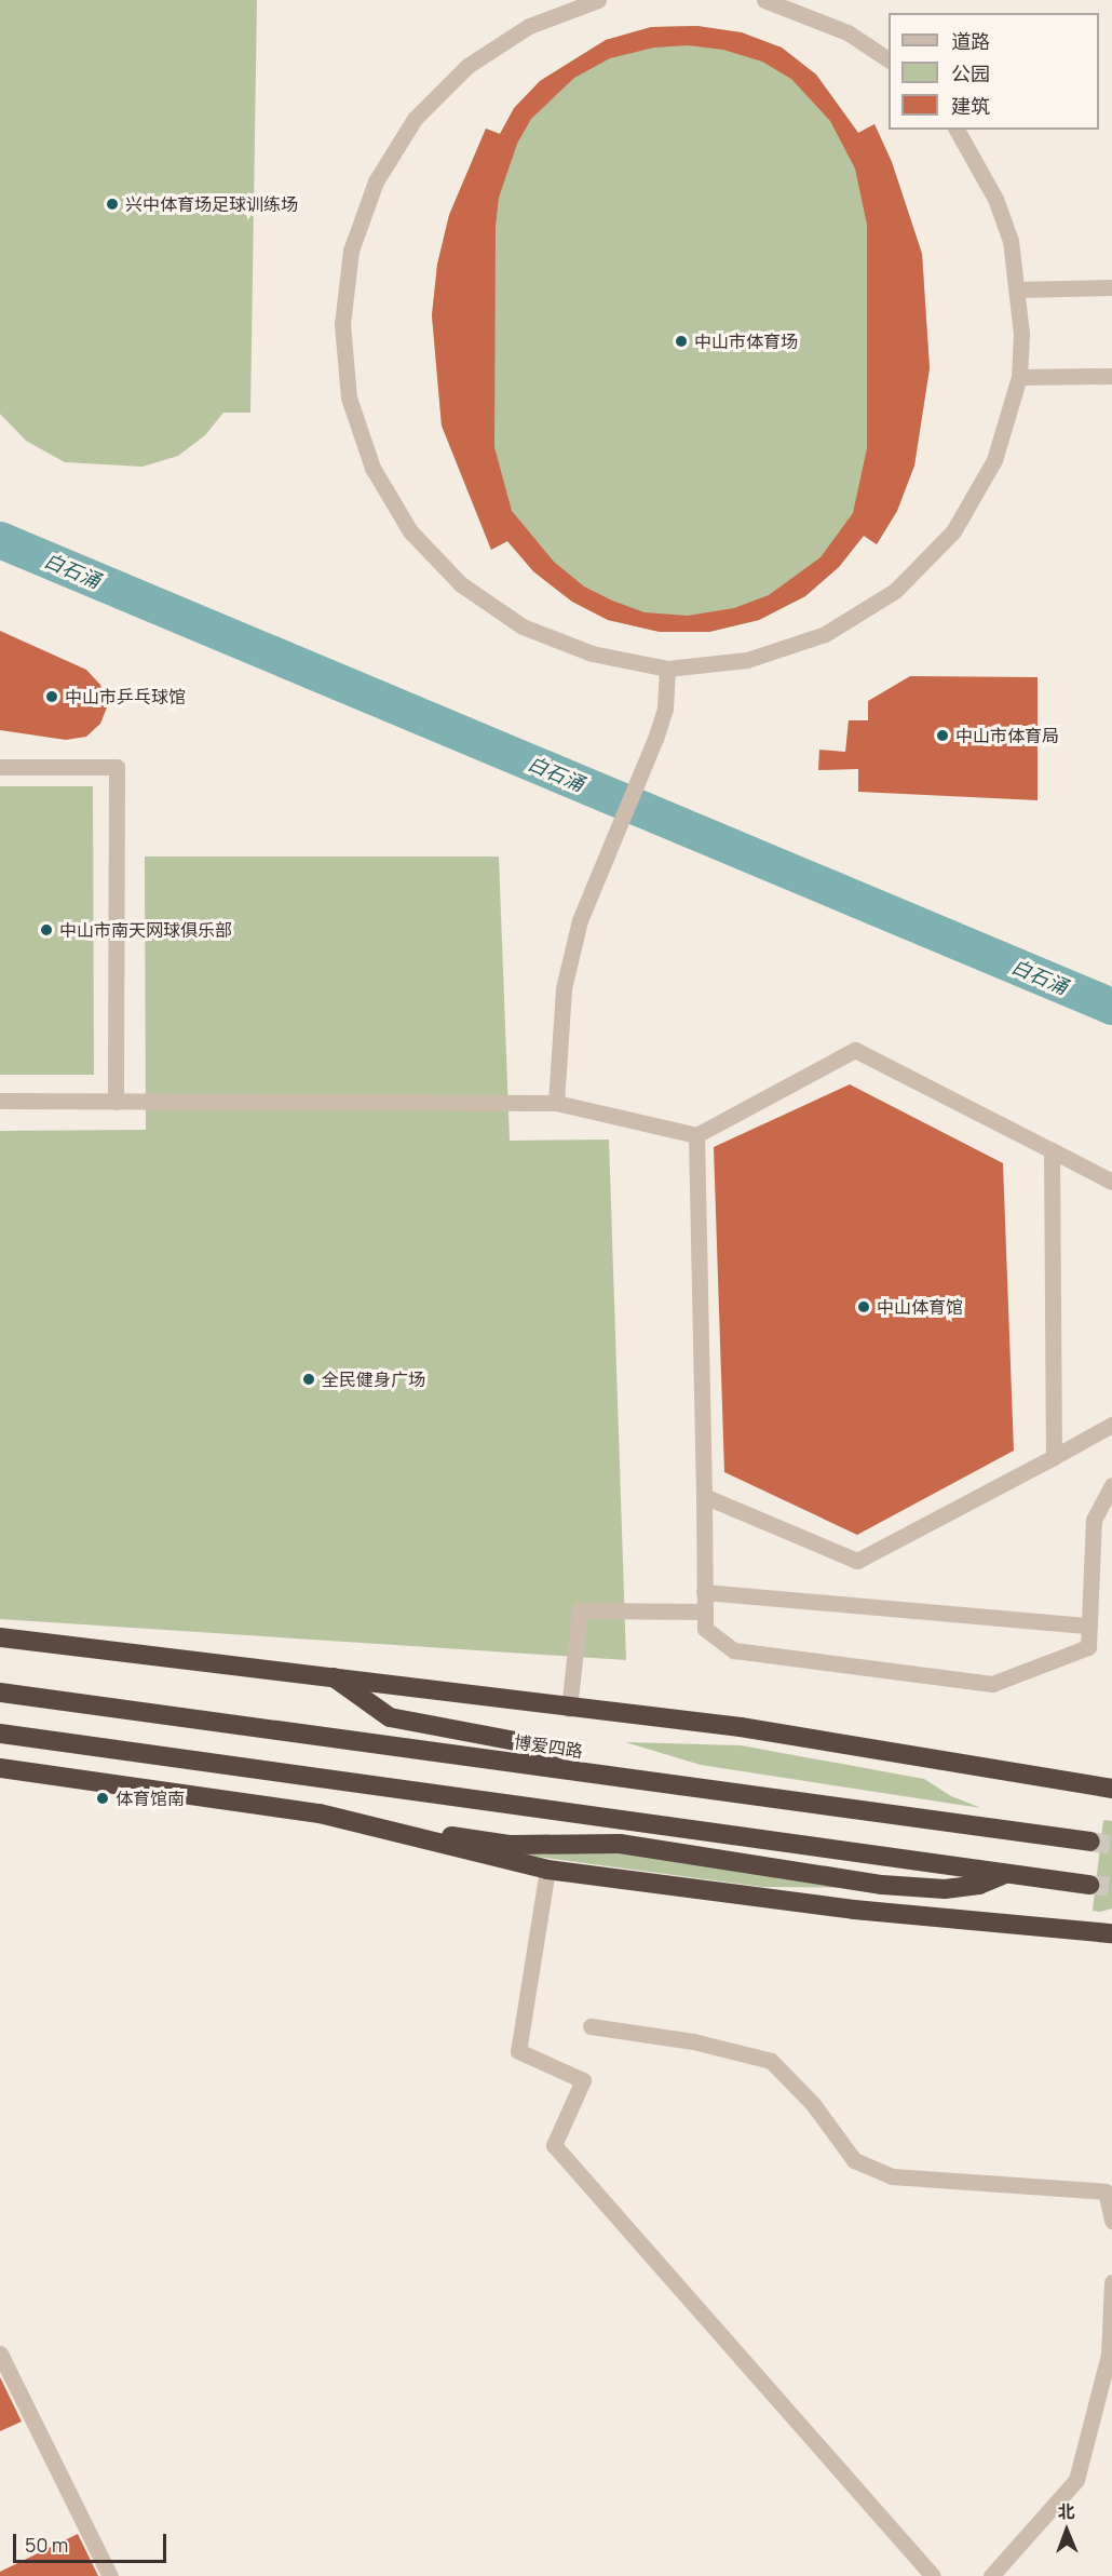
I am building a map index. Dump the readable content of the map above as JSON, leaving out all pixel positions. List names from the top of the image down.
{
  "streets": {
    "highway": ["博爱四路"]
  },
  "water": ["白石涌"],
  "places": [
    "兴中体育场足球训练场",
    "中山市体育场",
    "中山市乒乓球馆",
    "中山市体育局",
    "中山市南天网球俱乐部",
    "中山体育馆",
    "全民健身广场",
    "体育馆南"
  ],
  "legend": ["道路", "公园", "建筑"],
  "scale_bar": "50 m",
  "north": "top"
}
